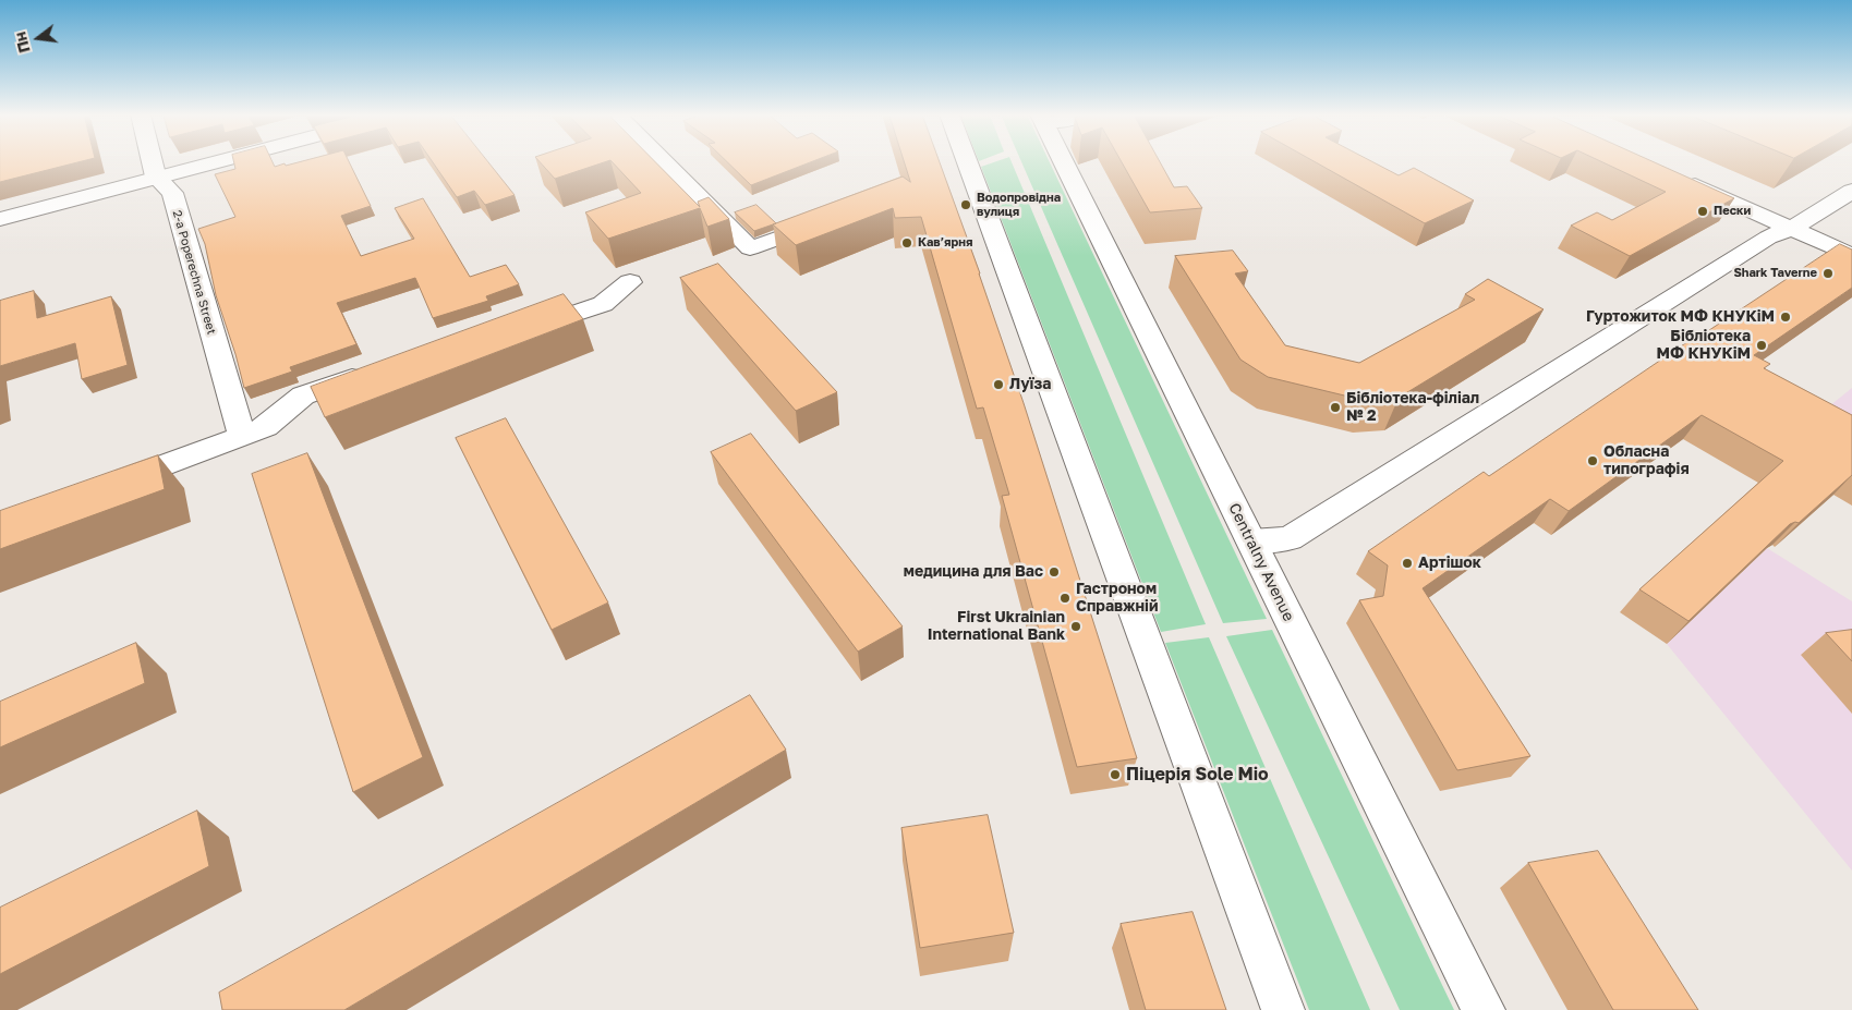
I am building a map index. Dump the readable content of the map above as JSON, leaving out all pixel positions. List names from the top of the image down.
{
  "streets": {
    "street": ["2-a Poperechna Street", "Centralny Avenue"]
  },
  "places": [
    "Водопровідна вулиця",
    "Пески",
    "Кав’ярня",
    "Shark Taverne",
    "Гуртожиток МФ КНУКіМ",
    "Бібліотека МФ КНУКіМ",
    "Луїза",
    "Бібліотека-філіал № 2",
    "Обласна типографія",
    "Артішок",
    "медицина для Вас",
    "Гастроном Справжній",
    "First Ukrainian International Bank",
    "Піцерія Sole Mio"
  ],
  "north": "left"
}
